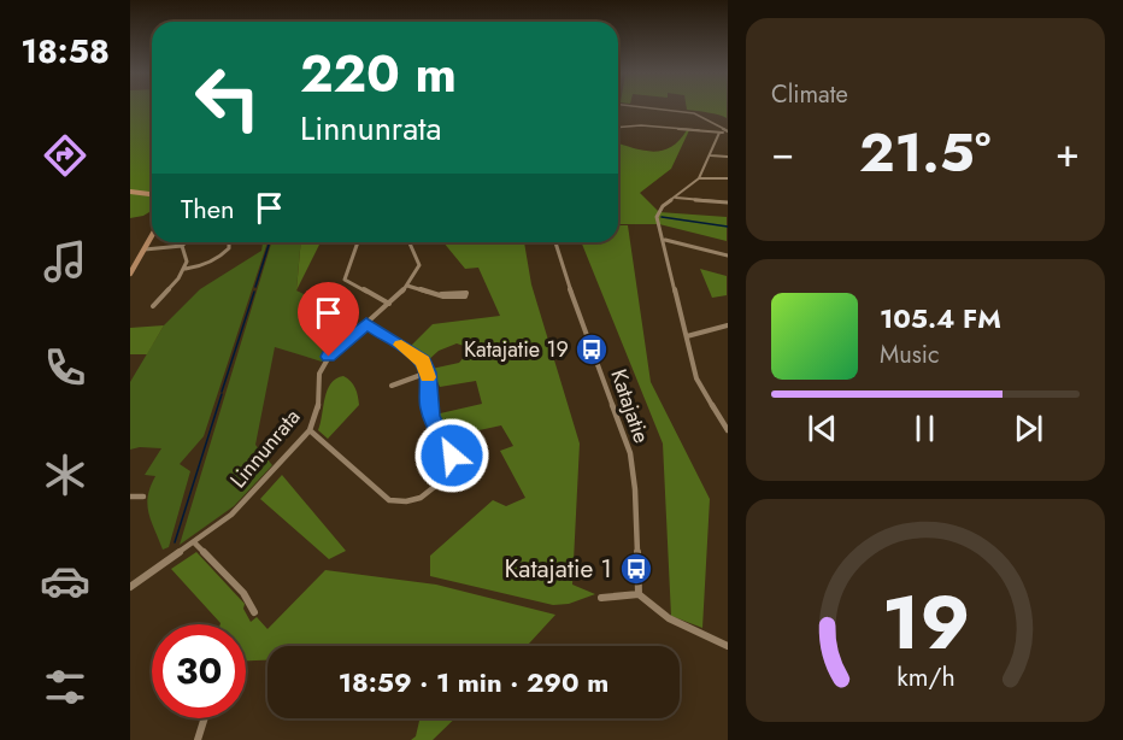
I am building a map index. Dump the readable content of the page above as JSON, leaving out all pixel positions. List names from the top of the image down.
{
  "streets": {
    "street": ["Katajatie", "Linnunrata"]
  },
  "places": {
    "bus stop": ["Katajatie 19", "Katajatie 1"]
  },
  "page": {
    "tabs": "18:58",
    "tile": "Climate",
    "turn": ["220 m", "Linnunrata"],
    "heat": ["−", "21.5°", "+"],
    "then": "Then",
    "song": ["105.4 FM", "Music"],
    "limit": "30",
    "trip": "18:59 · 1 min · 290 m",
    "gauge": ["19", "km/h"]
  }
}
